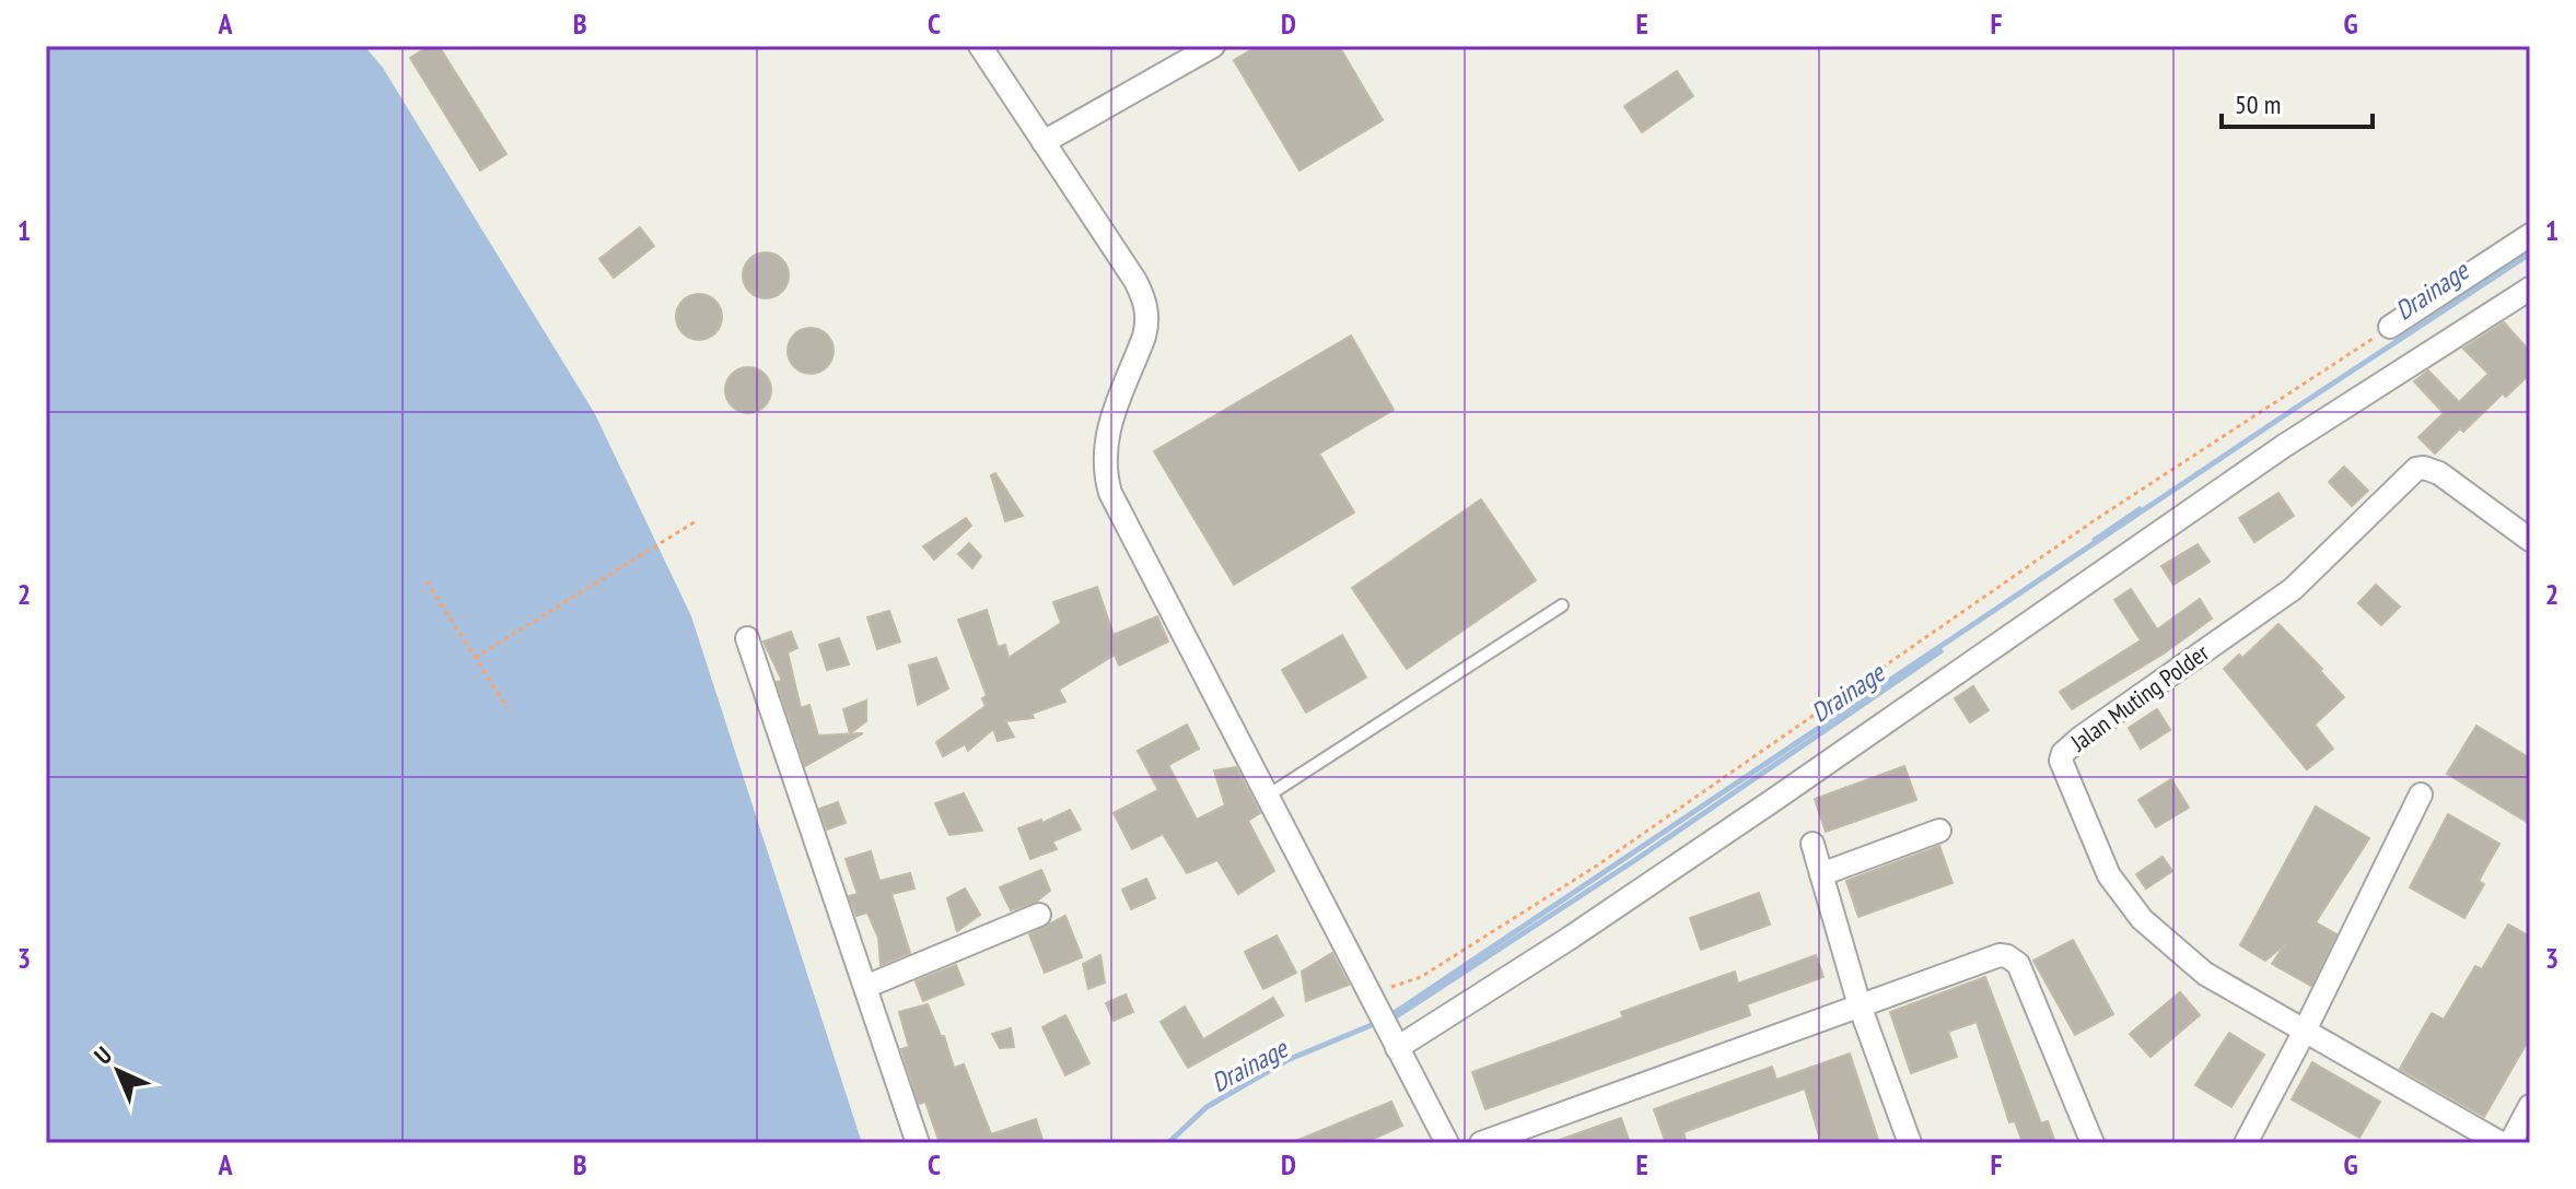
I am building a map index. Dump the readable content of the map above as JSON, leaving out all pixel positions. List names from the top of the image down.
{
  "streets": {
    "street": ["Jalan Muting Polder"]
  },
  "water": ["Drainage"],
  "scale_bar": "50 m",
  "north": "top left",
  "grid": {
    "columns": [
      "A",
      "B",
      "C",
      "D",
      "E",
      "F",
      "G"
    ],
    "rows": ["1", "2", "3"]
  }
}
